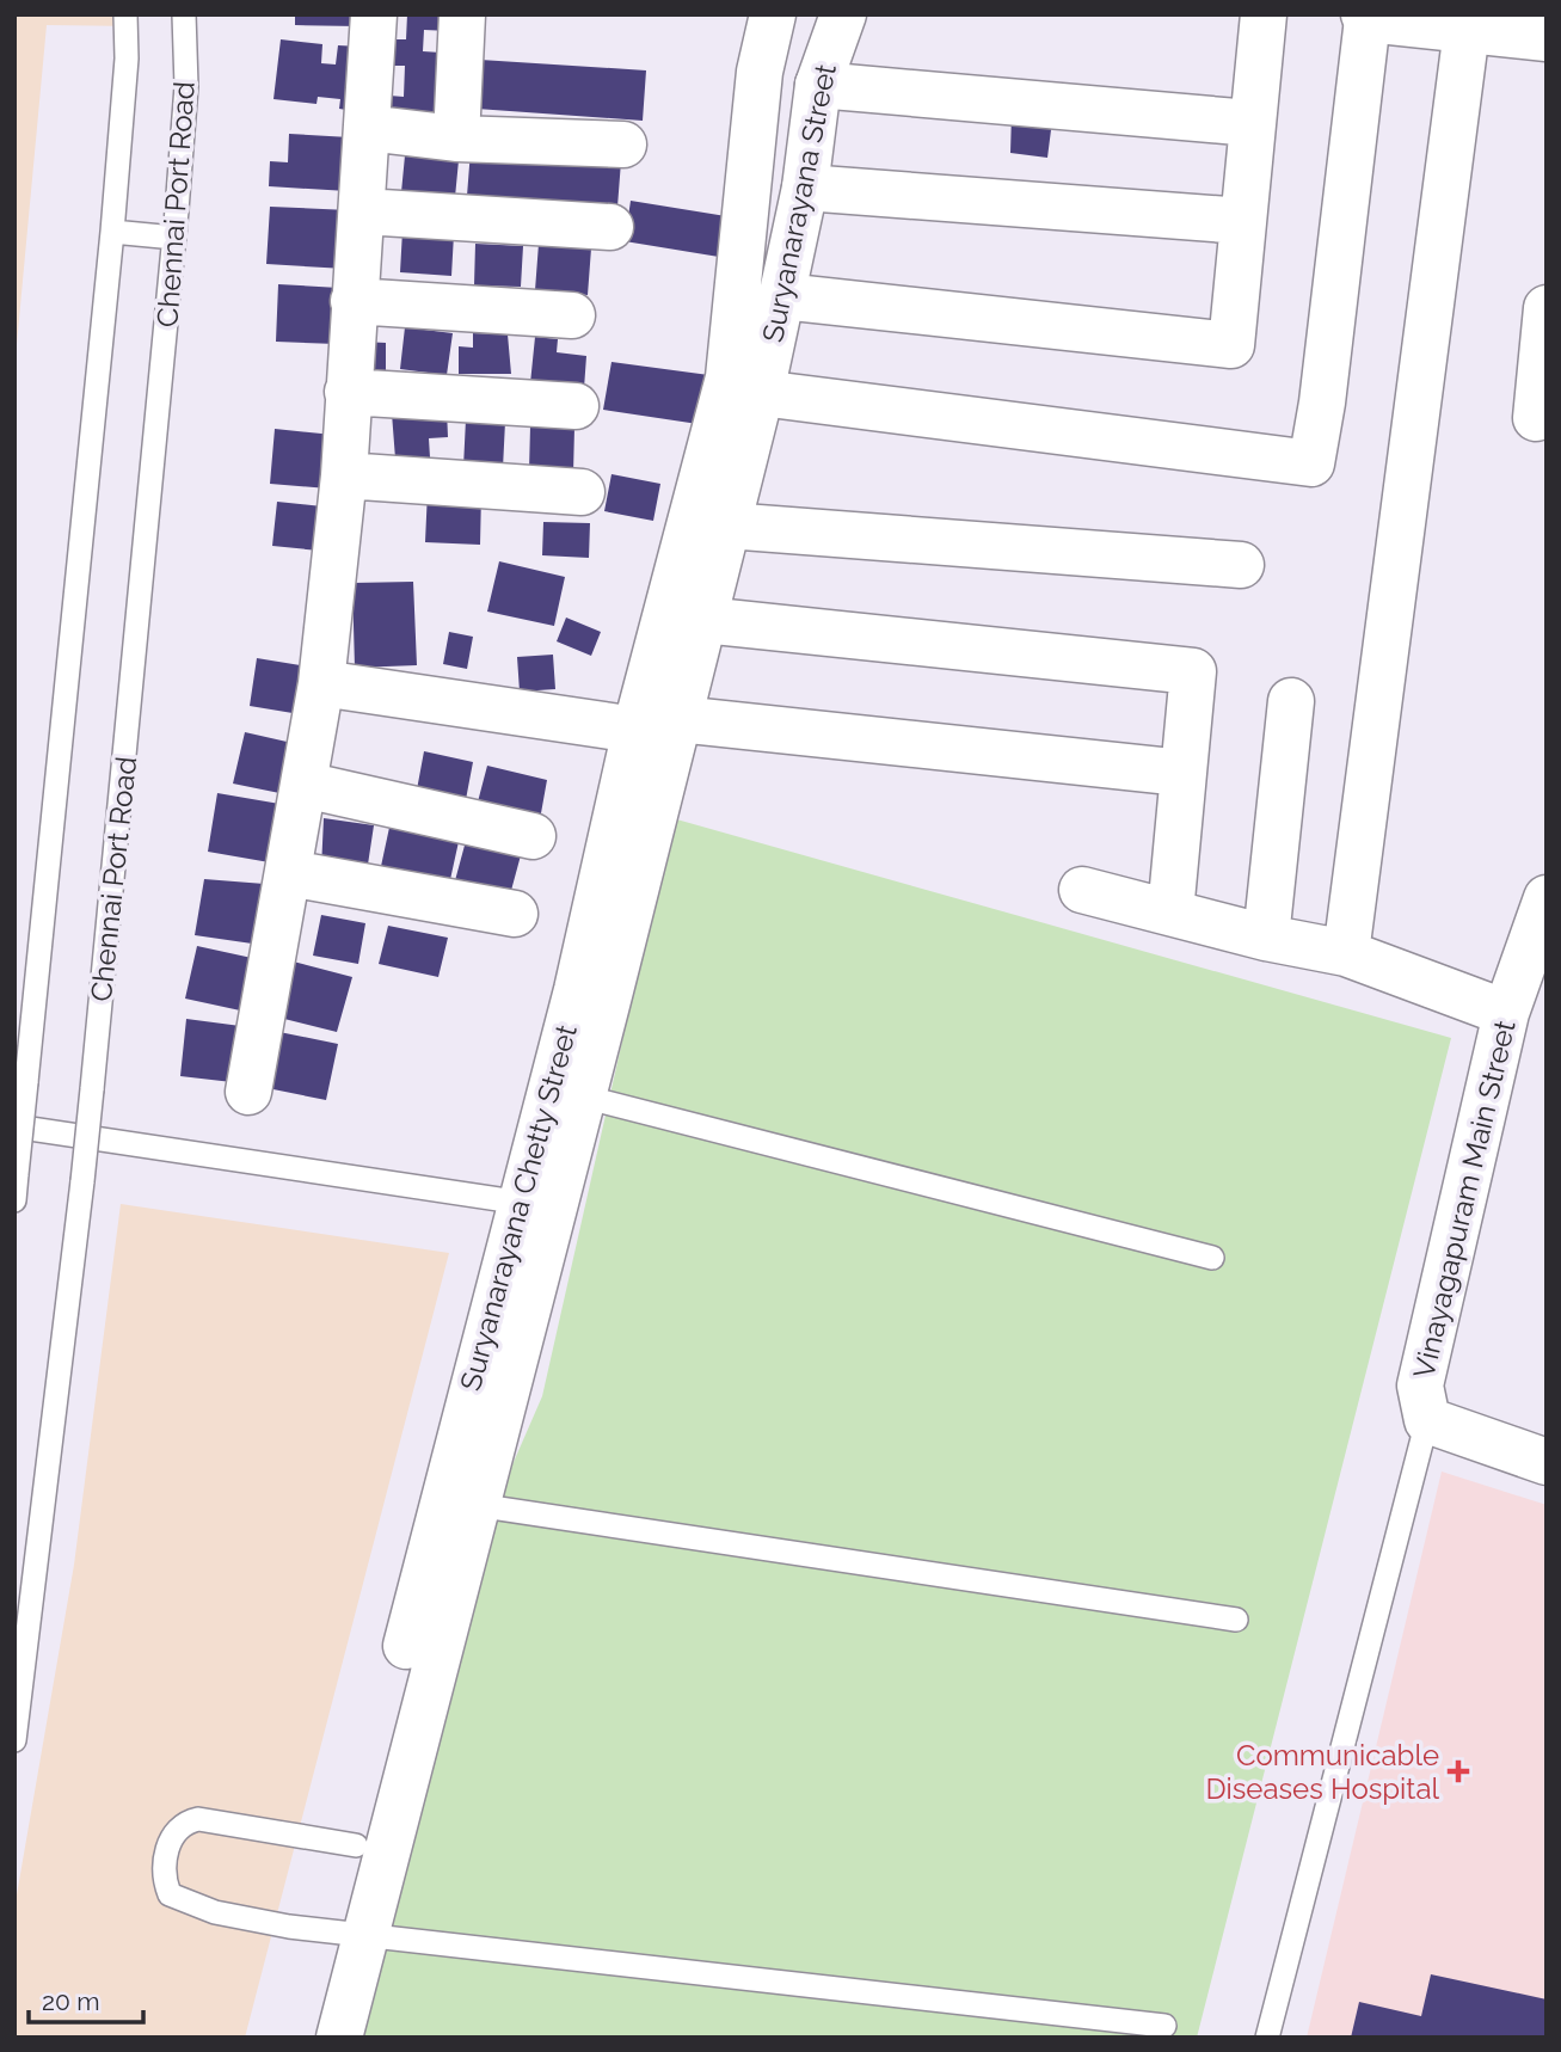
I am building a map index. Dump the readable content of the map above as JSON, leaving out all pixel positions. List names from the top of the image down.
{
  "streets": {
    "street": ["Suryanarayana Street", "Vinayagapuram Main Street", "Suryanarayana Chetty Street"],
    "lane": ["Chennai Port Road"]
  },
  "crossings": [
    ["Suryanarayana Street", "Suryanarayana Chetty Street"]
  ],
  "places": {
    "health": ["Communicable Diseases Hospital"]
  },
  "scale_bar": "20 m"
}
